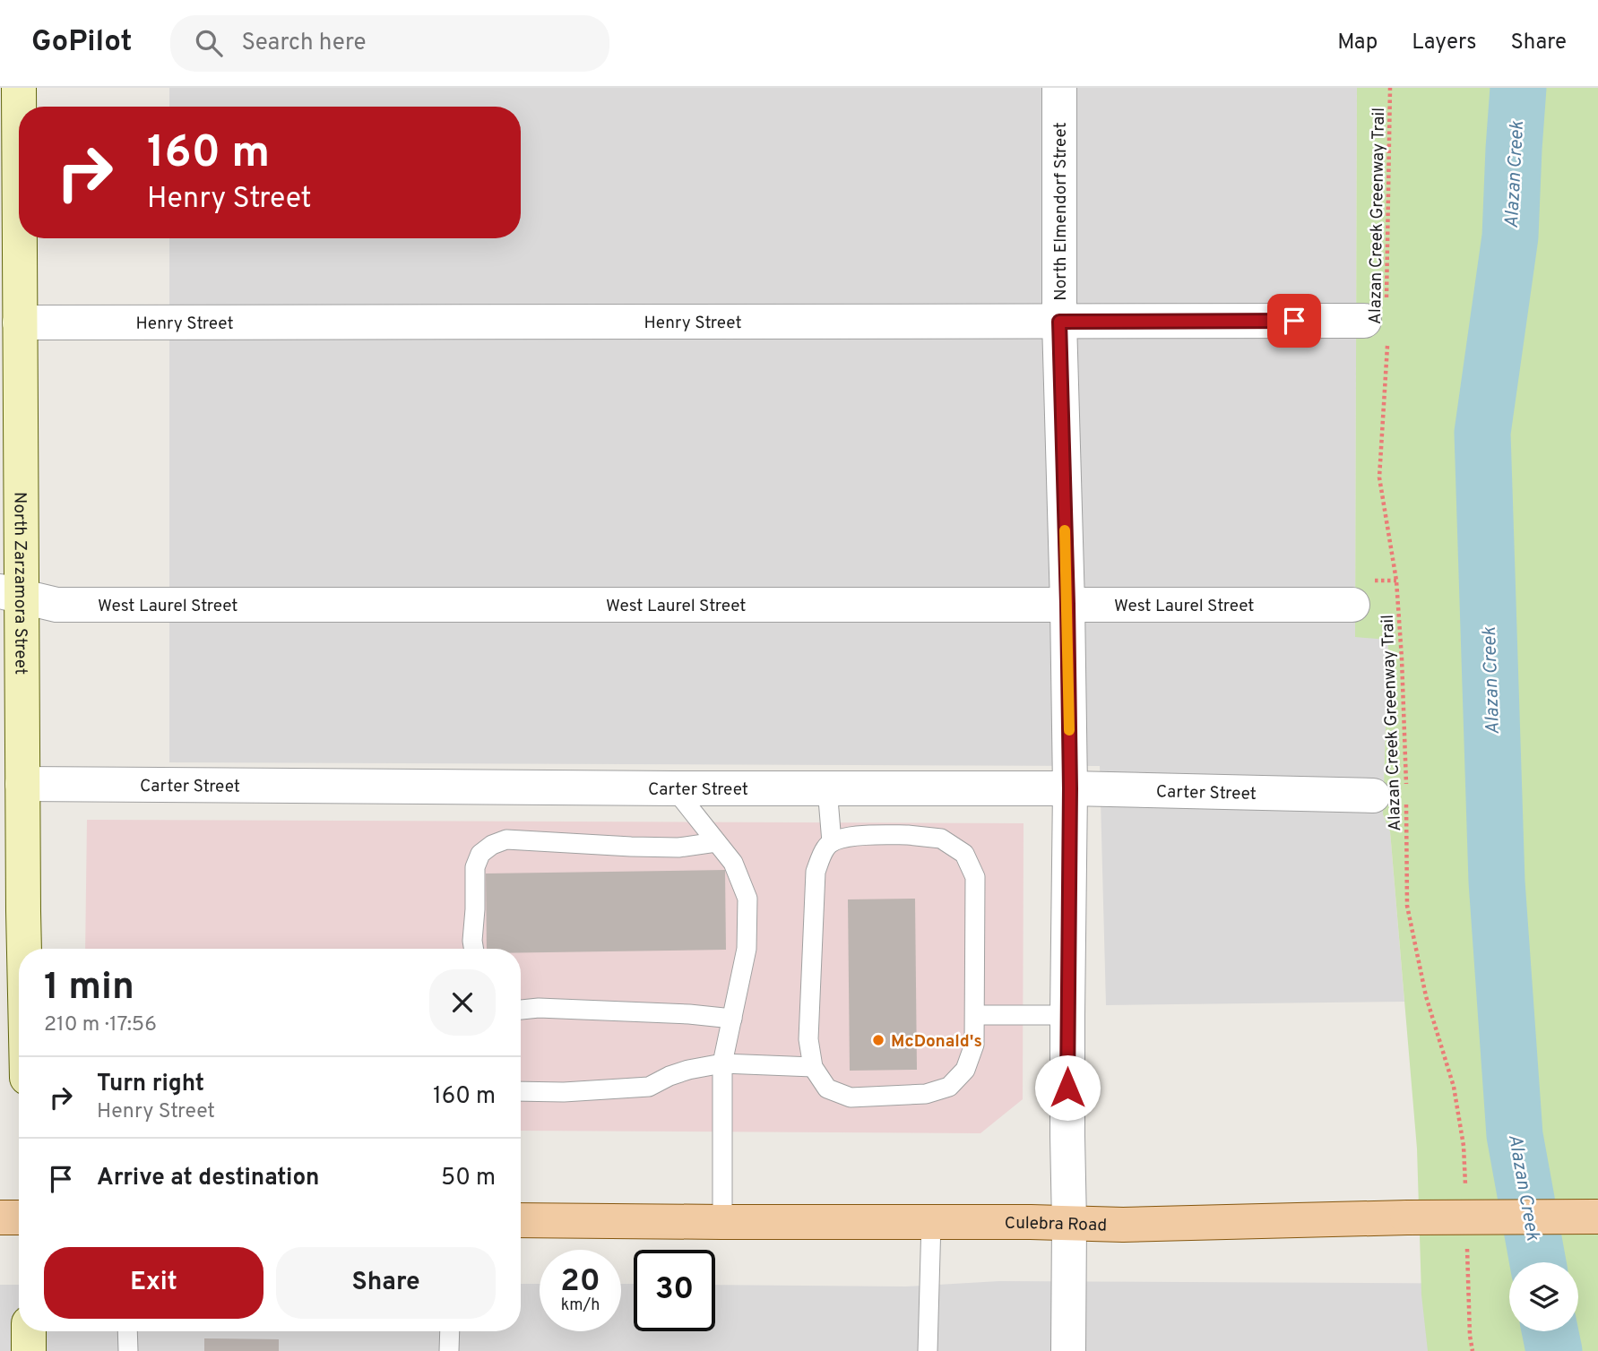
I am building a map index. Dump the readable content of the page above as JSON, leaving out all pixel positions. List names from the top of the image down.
{
  "streets": {
    "main road": ["North Zarzamora Street", "Culebra Road"],
    "street": [
      "North Elmendorf Street",
      "Henry Street",
      "West Laurel Street",
      "Carter Street"
    ],
    "path": ["Alazan Creek Greenway Trail"]
  },
  "crossings": [
    ["North Elmendorf Street", "Henry Street"],
    ["North Elmendorf Street", "West Laurel Street"],
    ["North Elmendorf Street", "Carter Street"],
    ["North Elmendorf Street", "Culebra Road"],
    ["Alazan Creek Greenway Trail", "Henry Street"],
    ["Henry Street", "North Zarzamora Street"],
    ["North Zarzamora Street", "West Laurel Street"],
    ["North Zarzamora Street", "Carter Street"]
  ],
  "water": ["Alazan Creek"],
  "places": ["McDonald's"],
  "page": {
    "header": "GoPilot",
    "search": "Search here",
    "nav": ["Map", "Layers", "Share"],
    "turn": ["160 m", "Henry Street"],
    "heading": ["1 min", "210 m · 17:56"],
    "list": [
      {
        "name": "Turn right",
        "note": "Henry Street",
        "value": "160 m"
      },
      {
        "name": "Arrive at destination",
        "value": "50 m"
      }
    ],
    "buttons": ["Exit", "Share"],
    "speed": "20 km/h",
    "limit": "30"
  }
}
